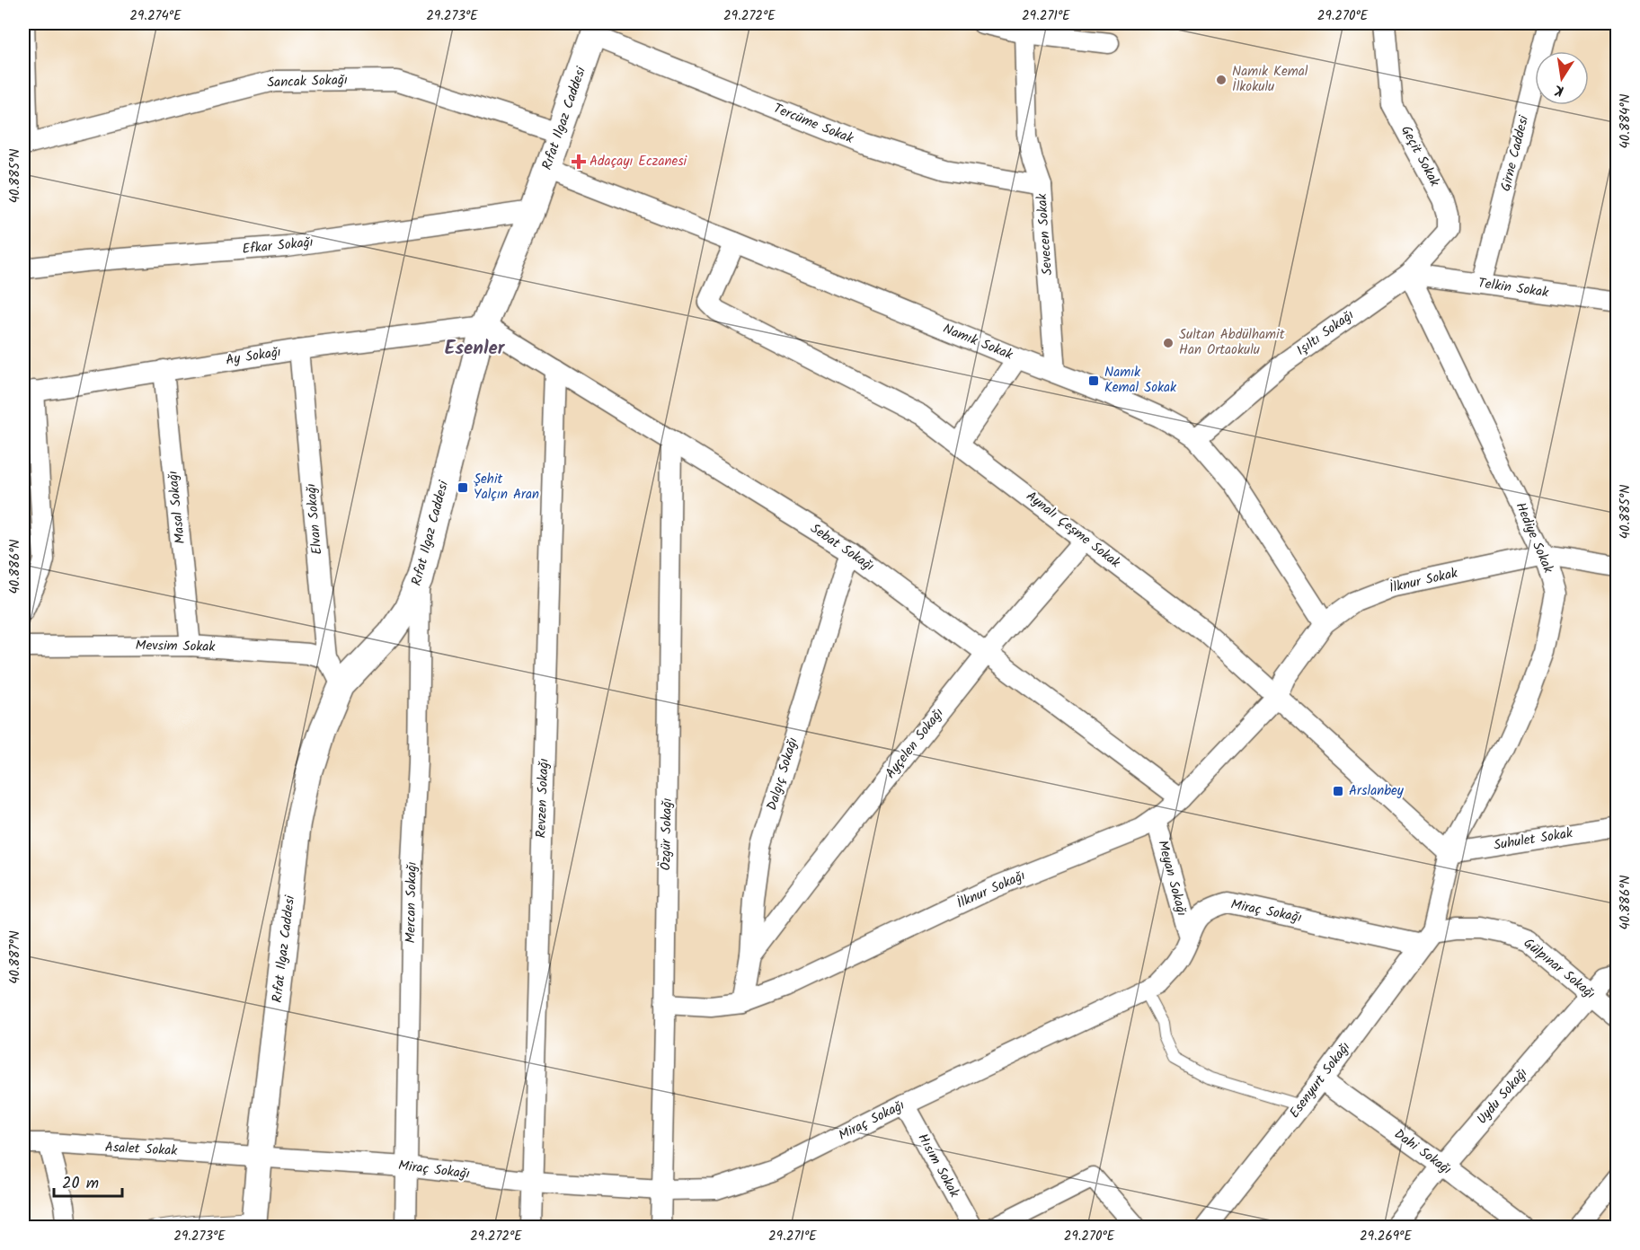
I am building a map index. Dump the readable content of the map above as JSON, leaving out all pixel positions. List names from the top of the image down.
{
  "streets": {
    "street": [
      "Sancak Sokağı",
      "Rıfat Ilgaz Caddesi",
      "Tercüme Sokak",
      "Girne Caddesi",
      "Geçit Sokak",
      "Sevecen Sokak",
      "Efkar Sokağı",
      "Telkin Sokak",
      "Işıltı Sokağı",
      "Namık Sokak",
      "Ay Sokağı",
      "Masal Sokağı",
      "Elvan Sokağı",
      "Aynalı Çeşme Sokak",
      "Hediye Sokak",
      "Sebat Sokağı",
      "İlknur Sokak",
      "Mevsim Sokak",
      "Ayçelen Sokağı",
      "Dalgıç Sokağı",
      "Revzen Sokağı",
      "Özgür Sokağı",
      "Suhulet Sokak",
      "Meyan Sokağı",
      "İlknur Sokağı",
      "Mercan Sokağı",
      "Miraç Sokağı",
      "Gülpınar Sokağı",
      "Esenyurt Sokağı",
      "Uydu Sokağı",
      "Asalet Sokak",
      "Dahi Sokağı",
      "Hısım Sokak"
    ]
  },
  "crossings": [
    ["Sancak Sokağı", "Rıfat Ilgaz Caddesi"],
    ["Rıfat Ilgaz Caddesi", "Tercüme Sokak"],
    ["Rıfat Ilgaz Caddesi", "Efkar Sokağı"],
    ["Rıfat Ilgaz Caddesi", "Namık Sokak"],
    ["Rıfat Ilgaz Caddesi", "Ay Sokağı"],
    ["Rıfat Ilgaz Caddesi", "Elvan Sokağı"],
    ["Rıfat Ilgaz Caddesi", "Sebat Sokağı"],
    ["Rıfat Ilgaz Caddesi", "Mercan Sokağı"],
    ["Rıfat Ilgaz Caddesi", "Miraç Sokağı"],
    ["Rıfat Ilgaz Caddesi", "Asalet Sokak"],
    ["Tercüme Sokak", "Sevecen Sokak"],
    ["Girne Caddesi", "Telkin Sokak"],
    ["Geçit Sokak", "Telkin Sokak"],
    ["Geçit Sokak", "Işıltı Sokağı"],
    ["Geçit Sokak", "Hediye Sokak"],
    ["Sevecen Sokak", "Namık Sokak"],
    ["Telkin Sokak", "Işıltı Sokağı"],
    ["Telkin Sokak", "Hediye Sokak"],
    ["Işıltı Sokağı", "Namık Sokak"],
    ["Işıltı Sokağı", "Hediye Sokak"],
    ["Namık Sokak", "Aynalı Çeşme Sokak"],
    ["Namık Sokak", "İlknur Sokak"],
    ["Ay Sokağı", "Masal Sokağı"],
    ["Ay Sokağı", "Elvan Sokağı"],
    ["Ay Sokağı", "Sebat Sokağı"],
    ["Masal Sokağı", "Mevsim Sokak"],
    ["Elvan Sokağı", "Mevsim Sokak"],
    ["Aynalı Çeşme Sokak", "Hediye Sokak"],
    ["Aynalı Çeşme Sokak", "İlknur Sokak"],
    ["Aynalı Çeşme Sokak", "Ayçelen Sokağı"],
    ["Aynalı Çeşme Sokak", "Suhulet Sokak"],
    ["Aynalı Çeşme Sokak", "İlknur Sokağı"],
    ["Hediye Sokak", "İlknur Sokak"],
    ["Hediye Sokak", "Suhulet Sokak"],
    ["Hediye Sokak", "Miraç Sokağı"],
    ["Hediye Sokak", "Gülpınar Sokağı"],
    ["Hediye Sokak", "Esenyurt Sokağı"],
    ["Sebat Sokağı", "Ayçelen Sokağı"],
    ["Sebat Sokağı", "Dalgıç Sokağı"],
    ["Sebat Sokağı", "Revzen Sokağı"],
    ["Sebat Sokağı", "Özgür Sokağı"],
    ["Sebat Sokağı", "İlknur Sokağı"],
    ["İlknur Sokak", "İlknur Sokağı"],
    ["Ayçelen Sokağı", "Dalgıç Sokağı"],
    ["Dalgıç Sokağı", "İlknur Sokağı"],
    ["Revzen Sokağı", "Miraç Sokağı"],
    ["Özgür Sokağı", "İlknur Sokağı"],
    ["Özgür Sokağı", "Miraç Sokağı"],
    ["Meyan Sokağı", "İlknur Sokağı"],
    ["Meyan Sokağı", "Miraç Sokağı"],
    ["Mercan Sokağı", "Miraç Sokağı"],
    ["Miraç Sokağı", "Gülpınar Sokağı"],
    ["Miraç Sokağı", "Esenyurt Sokağı"],
    ["Miraç Sokağı", "Asalet Sokak"],
    ["Miraç Sokağı", "Hısım Sokak"],
    ["Gülpınar Sokağı", "Esenyurt Sokağı"],
    ["Gülpınar Sokağı", "Uydu Sokağı"],
    ["Esenyurt Sokağı", "Dahi Sokağı"],
    ["Uydu Sokağı", "Dahi Sokağı"]
  ],
  "districts": ["Esenler"],
  "places": {
    "other": ["Namık Kemal İlkokulu", "Sultan Abdülhamit Han Ortaokulu"],
    "health": ["Adaçayı Eczanesi"],
    "transit": ["Namık Kemal Sokak", "Şehit Yalçın Aran", "Arslanbey"]
  },
  "scale_bar": "20 m",
  "north": "bottom",
  "coordinates": [
    "29.274°E",
    "29.273°E",
    "29.272°E",
    "29.271°E",
    "29.270°E",
    "40.884°N",
    "40.885°N",
    "40.886°N",
    "40.887°N",
    "29.269°E"
  ]
}
